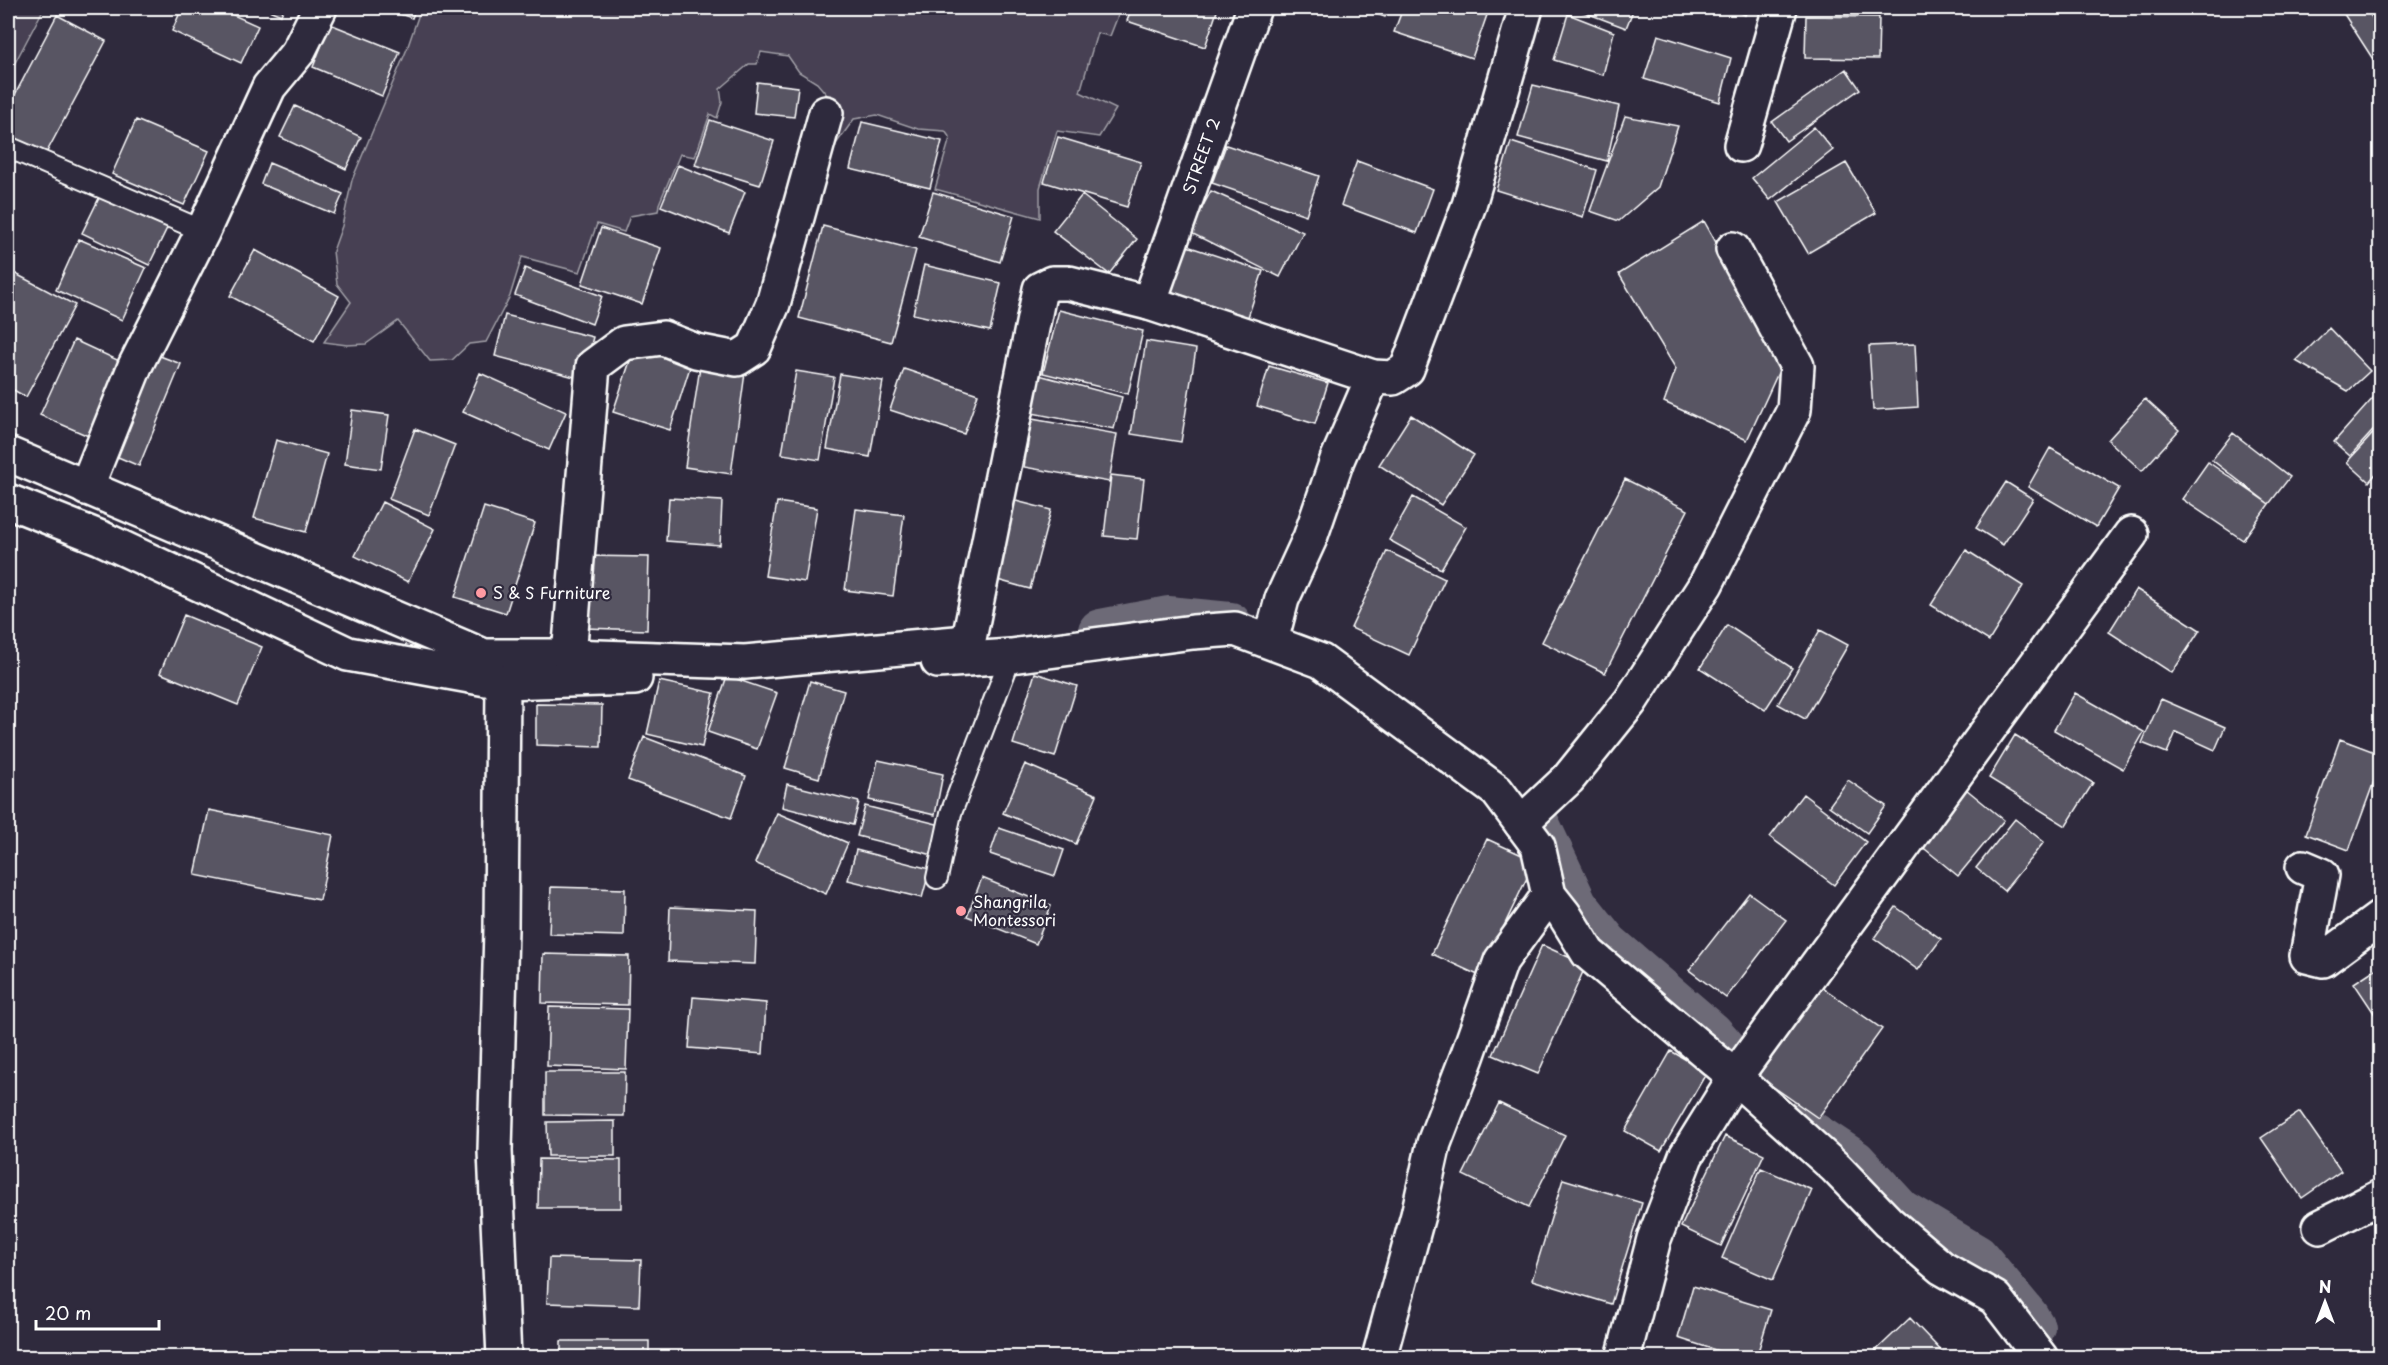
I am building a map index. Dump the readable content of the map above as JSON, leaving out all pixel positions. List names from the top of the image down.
{
  "streets": {
    "street": ["STREET 2"]
  },
  "places": ["S & S Furniture", "Shangrila Montessori"],
  "scale_bar": "20 m",
  "north": "top"
}
